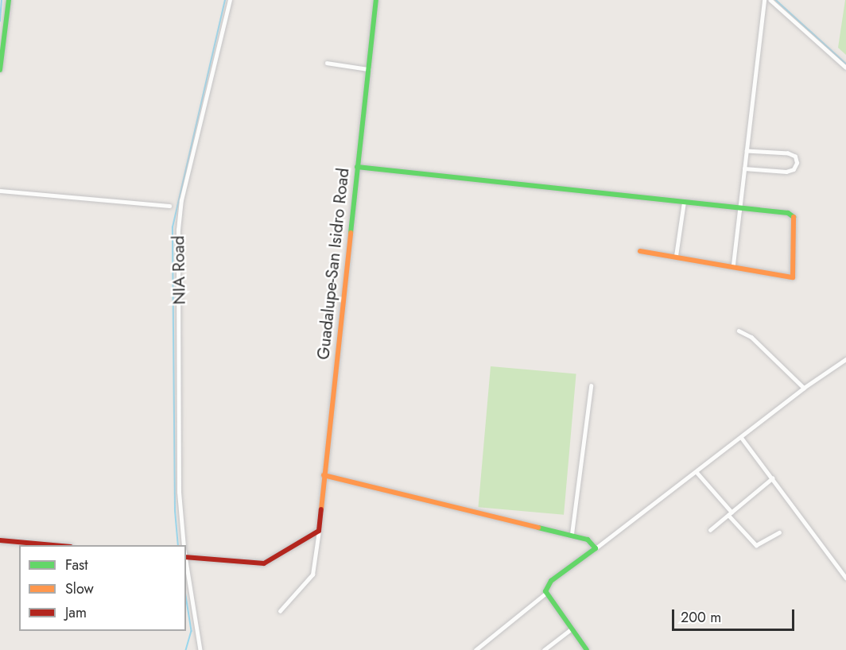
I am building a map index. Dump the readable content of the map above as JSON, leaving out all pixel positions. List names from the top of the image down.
{
  "streets": {
    "street": ["Guadalupe-San Isidro Road", "NIA Road"]
  },
  "legend": ["Fast", "Slow", "Jam"],
  "scale_bar": "200 m"
}
